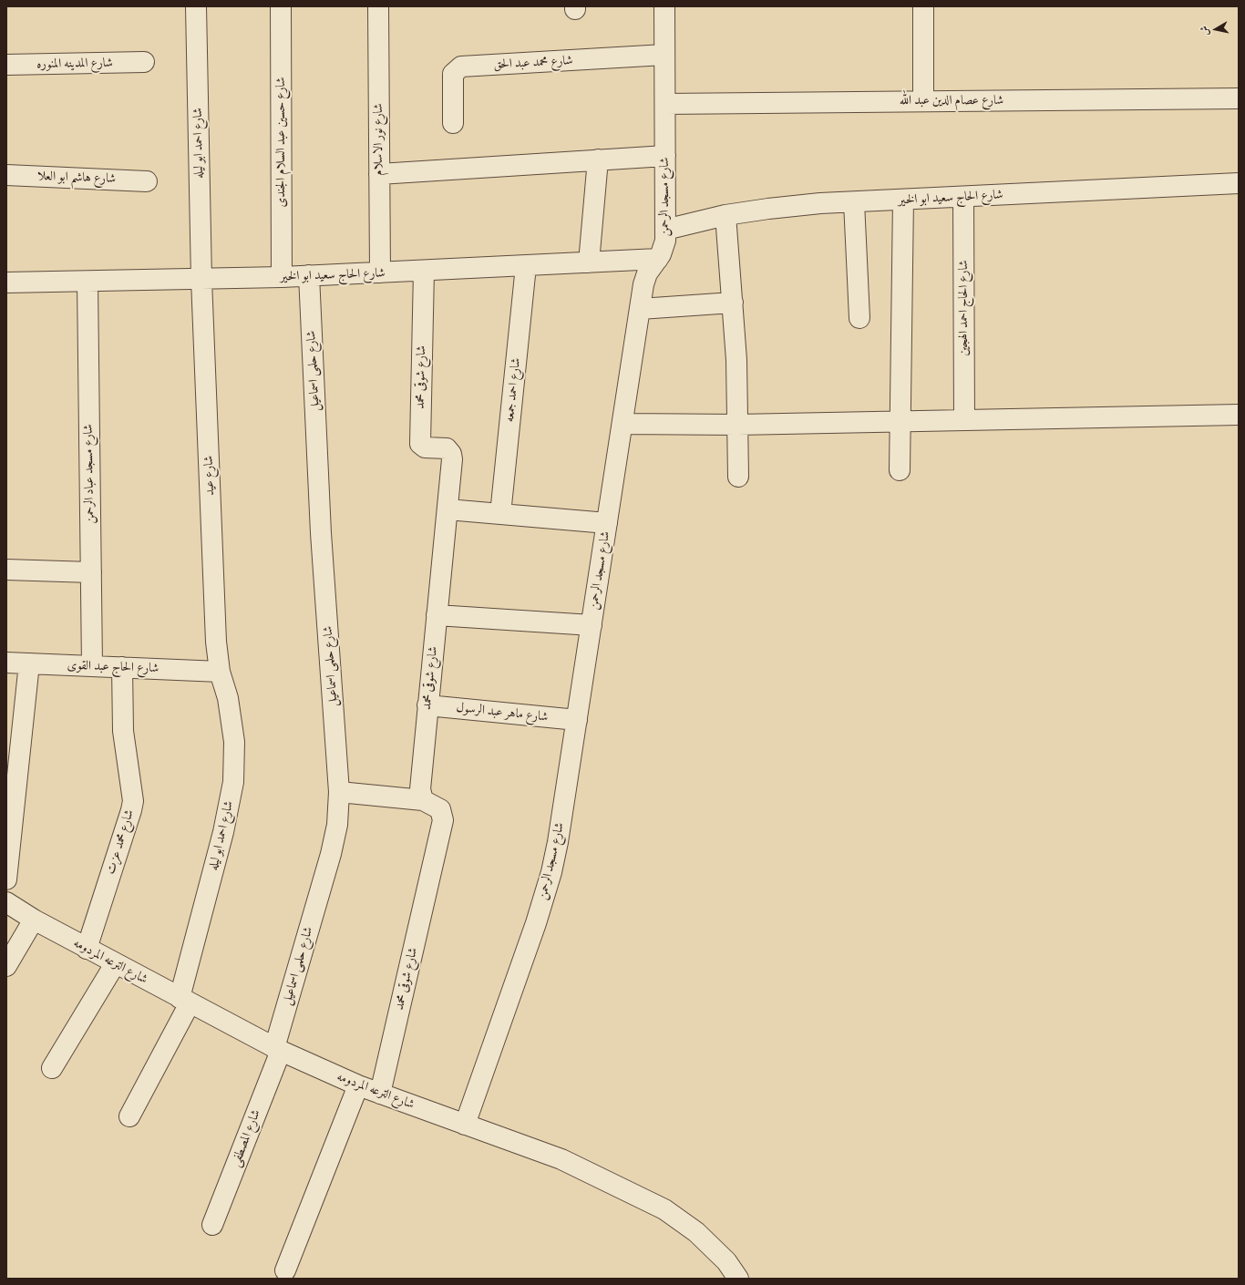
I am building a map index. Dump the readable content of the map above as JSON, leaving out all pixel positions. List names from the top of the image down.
{
  "streets": {
    "street": [
      "شارع محمد عبد الحق",
      "شارع المدينه المنوره",
      "شارع عصام الدين عبد الله",
      "شارع نور الاسلام",
      "شارع حسين عبد السلام الجندى",
      "شارع احمد ابو ليله",
      "شارع هاشم ابو العلا",
      "شارع مسجد الرحمن",
      "شارع الحاج سعيد ابو الخير",
      "شارع الحاج احمد الهجين",
      "شارع حلمى اسماعيل",
      "شارع شوقى محمد",
      "شارع احمد جمعه",
      "شارع مسجد عباد الرحمن",
      "شارع عيد",
      "شارع الحاج عبد القوى",
      "شارع ماهر عبد الرسول",
      "شارع محمد عزت",
      "شارع الترعه المردومه",
      "شارع المصطفى"
    ]
  },
  "crossings": [
    ["شارع محمد عبد الحق", "شارع مسجد الرحمن"],
    ["شارع عصام الدين عبد الله", "شارع مسجد الرحمن"],
    ["شارع نور الاسلام", "شارع الحاج سعيد ابو الخير"],
    ["شارع حسين عبد السلام الجندى", "شارع الحاج سعيد ابو الخير"],
    ["شارع احمد ابو ليله", "شارع الحاج سعيد ابو الخير"],
    ["شارع احمد ابو ليله", "شارع عيد"],
    ["شارع احمد ابو ليله", "شارع الحاج عبد القوى"],
    ["شارع احمد ابو ليله", "شارع الترعه المردومه"],
    ["شارع مسجد الرحمن", "شارع الحاج سعيد ابو الخير"],
    ["شارع مسجد الرحمن", "شارع ماهر عبد الرسول"],
    ["شارع مسجد الرحمن", "شارع الترعه المردومه"],
    ["شارع الحاج سعيد ابو الخير", "شارع الحاج احمد الهجين"],
    ["شارع الحاج سعيد ابو الخير", "شارع حلمى اسماعيل"],
    ["شارع الحاج سعيد ابو الخير", "شارع شوقى محمد"],
    ["شارع الحاج سعيد ابو الخير", "شارع احمد جمعه"],
    ["شارع الحاج سعيد ابو الخير", "شارع مسجد عباد الرحمن"],
    ["شارع الحاج سعيد ابو الخير", "شارع عيد"],
    ["شارع حلمى اسماعيل", "شارع الترعه المردومه"],
    ["شارع حلمى اسماعيل", "شارع المصطفى"],
    ["شارع شوقى محمد", "شارع ماهر عبد الرسول"],
    ["شارع شوقى محمد", "شارع الترعه المردومه"],
    ["شارع مسجد عباد الرحمن", "شارع الحاج عبد القوى"],
    ["شارع عيد", "شارع الحاج عبد القوى"],
    ["شارع الحاج عبد القوى", "شارع محمد عزت"],
    ["شارع محمد عزت", "شارع الترعه المردومه"],
    ["شارع الترعه المردومه", "شارع المصطفى"]
  ],
  "north": "left"
}
